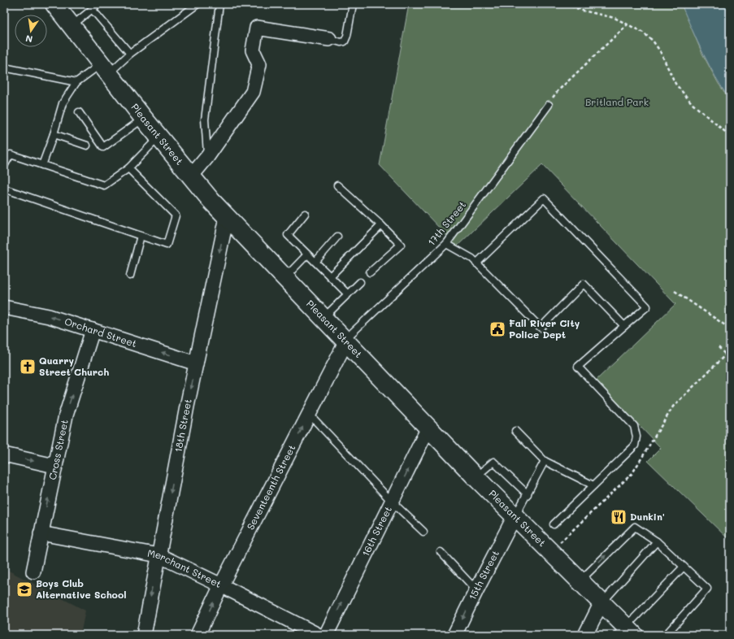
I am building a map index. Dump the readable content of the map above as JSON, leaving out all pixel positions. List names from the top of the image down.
{
  "streets": {
    "main road": ["Pleasant Street"],
    "street": [
      "Orchard Street",
      "18th Street",
      "Cross Street",
      "Seventeenth Street",
      "16th Street",
      "Merchant Street",
      "15th Street"
    ],
    "lane": ["17th Street"]
  },
  "crossings": [
    ["Pleasant Street", "17th Street"],
    ["Pleasant Street", "18th Street"],
    ["Pleasant Street", "Seventeenth Street"],
    ["Pleasant Street", "16th Street"],
    ["Pleasant Street", "15th Street"],
    ["17th Street", "Seventeenth Street"],
    ["Orchard Street", "18th Street"],
    ["Orchard Street", "Cross Street"],
    ["18th Street", "Merchant Street"],
    ["Cross Street", "Merchant Street"],
    ["Seventeenth Street", "Merchant Street"]
  ],
  "one_way": [
    "Orchard Street",
    "18th Street",
    "Cross Street",
    "Seventeenth Street",
    "16th Street",
    "15th Street"
  ],
  "parks": ["Britland Park"],
  "places": {
    "public building": ["Fall River City Police Dept"],
    "church": ["Quarry Street Church"],
    "restaurant": ["Dunkin'"],
    "school or university": ["Boys Club Alternative School"]
  },
  "north": "bottom"
}
